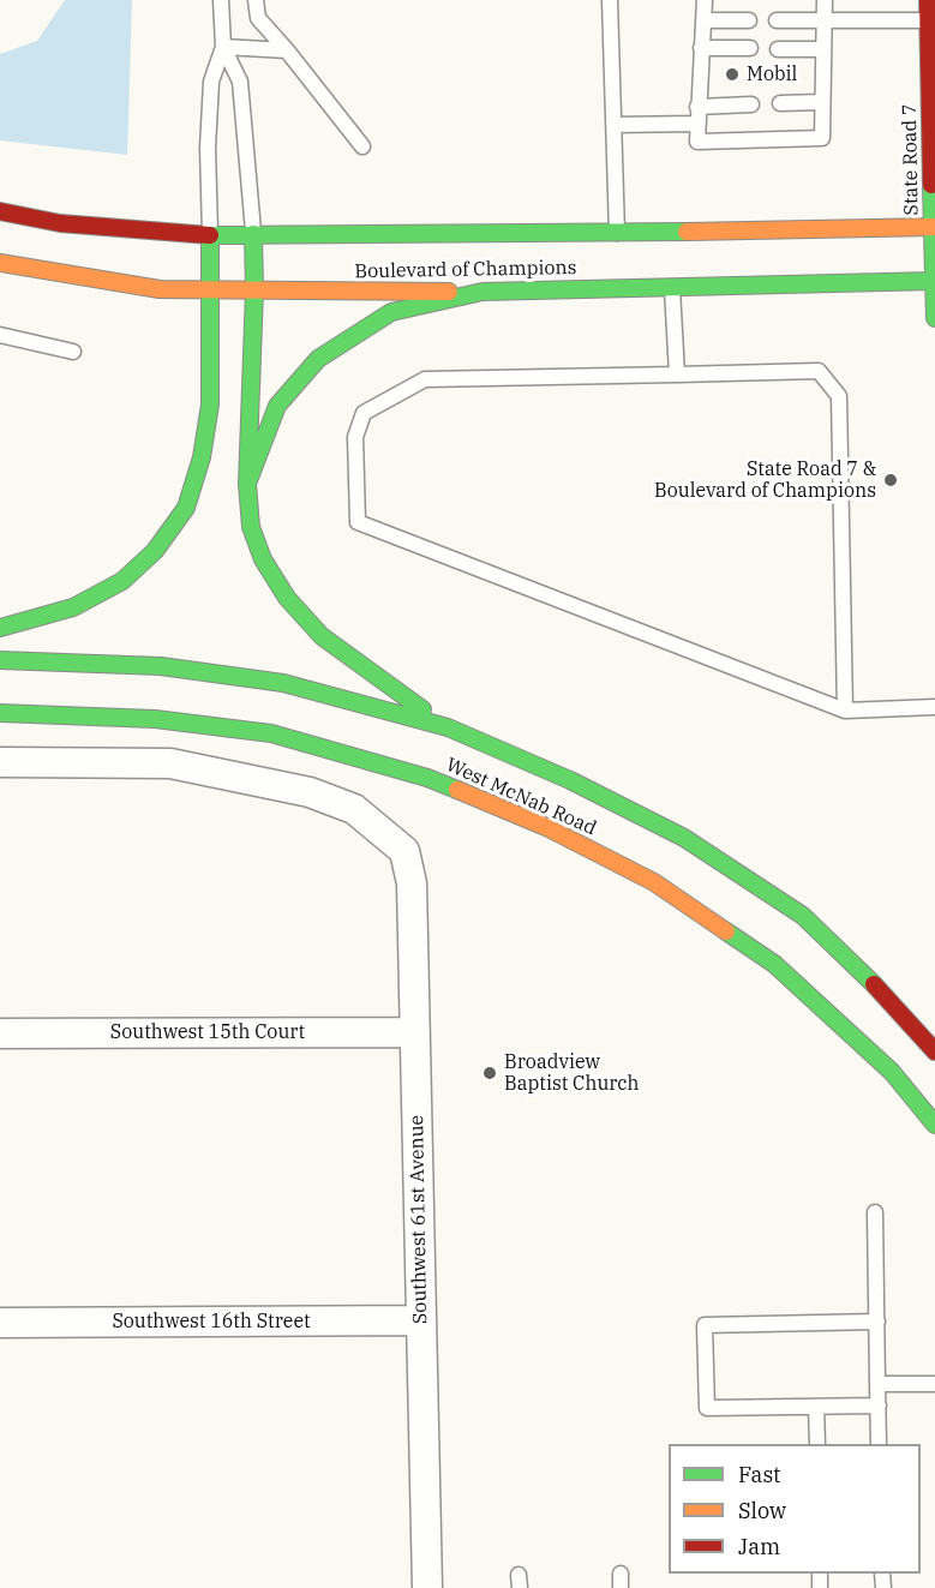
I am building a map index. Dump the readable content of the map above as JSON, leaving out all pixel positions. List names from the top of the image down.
{
  "streets": {
    "main road": ["State Road 7", "Boulevard of Champions", "West McNab Road"],
    "street": ["Southwest 15th Court", "Southwest 61st Avenue", "Southwest 16th Street"]
  },
  "crossings": [
    ["State Road 7", "Boulevard of Champions"],
    ["Southwest 15th Court", "Southwest 61st Avenue"],
    ["Southwest 61st Avenue", "Southwest 16th Street"]
  ],
  "places": ["Mobil", "State Road 7 & Boulevard of Champions", "Broadview Baptist Church"],
  "legend": ["Fast", "Slow", "Jam"]
}
